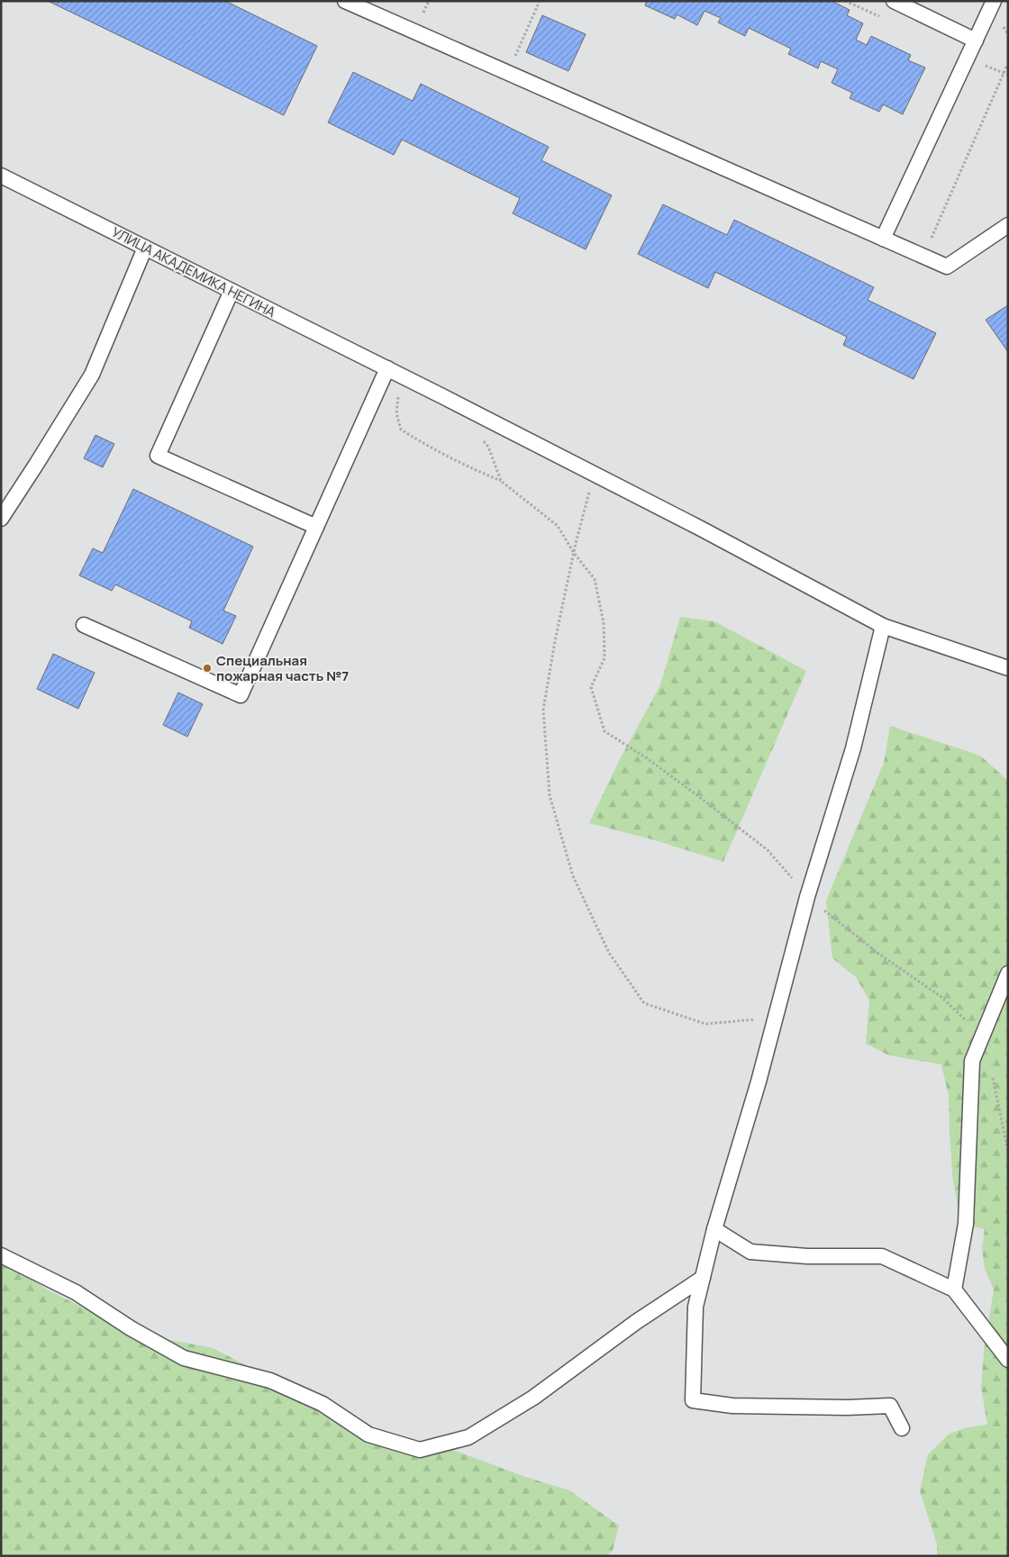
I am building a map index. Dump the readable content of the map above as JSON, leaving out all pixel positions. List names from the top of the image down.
{
  "streets": {
    "lane": ["УЛИЦА АКАДЕМИКА НЕГИНА"]
  },
  "places": ["Специальная пожарная часть №7"]
}
